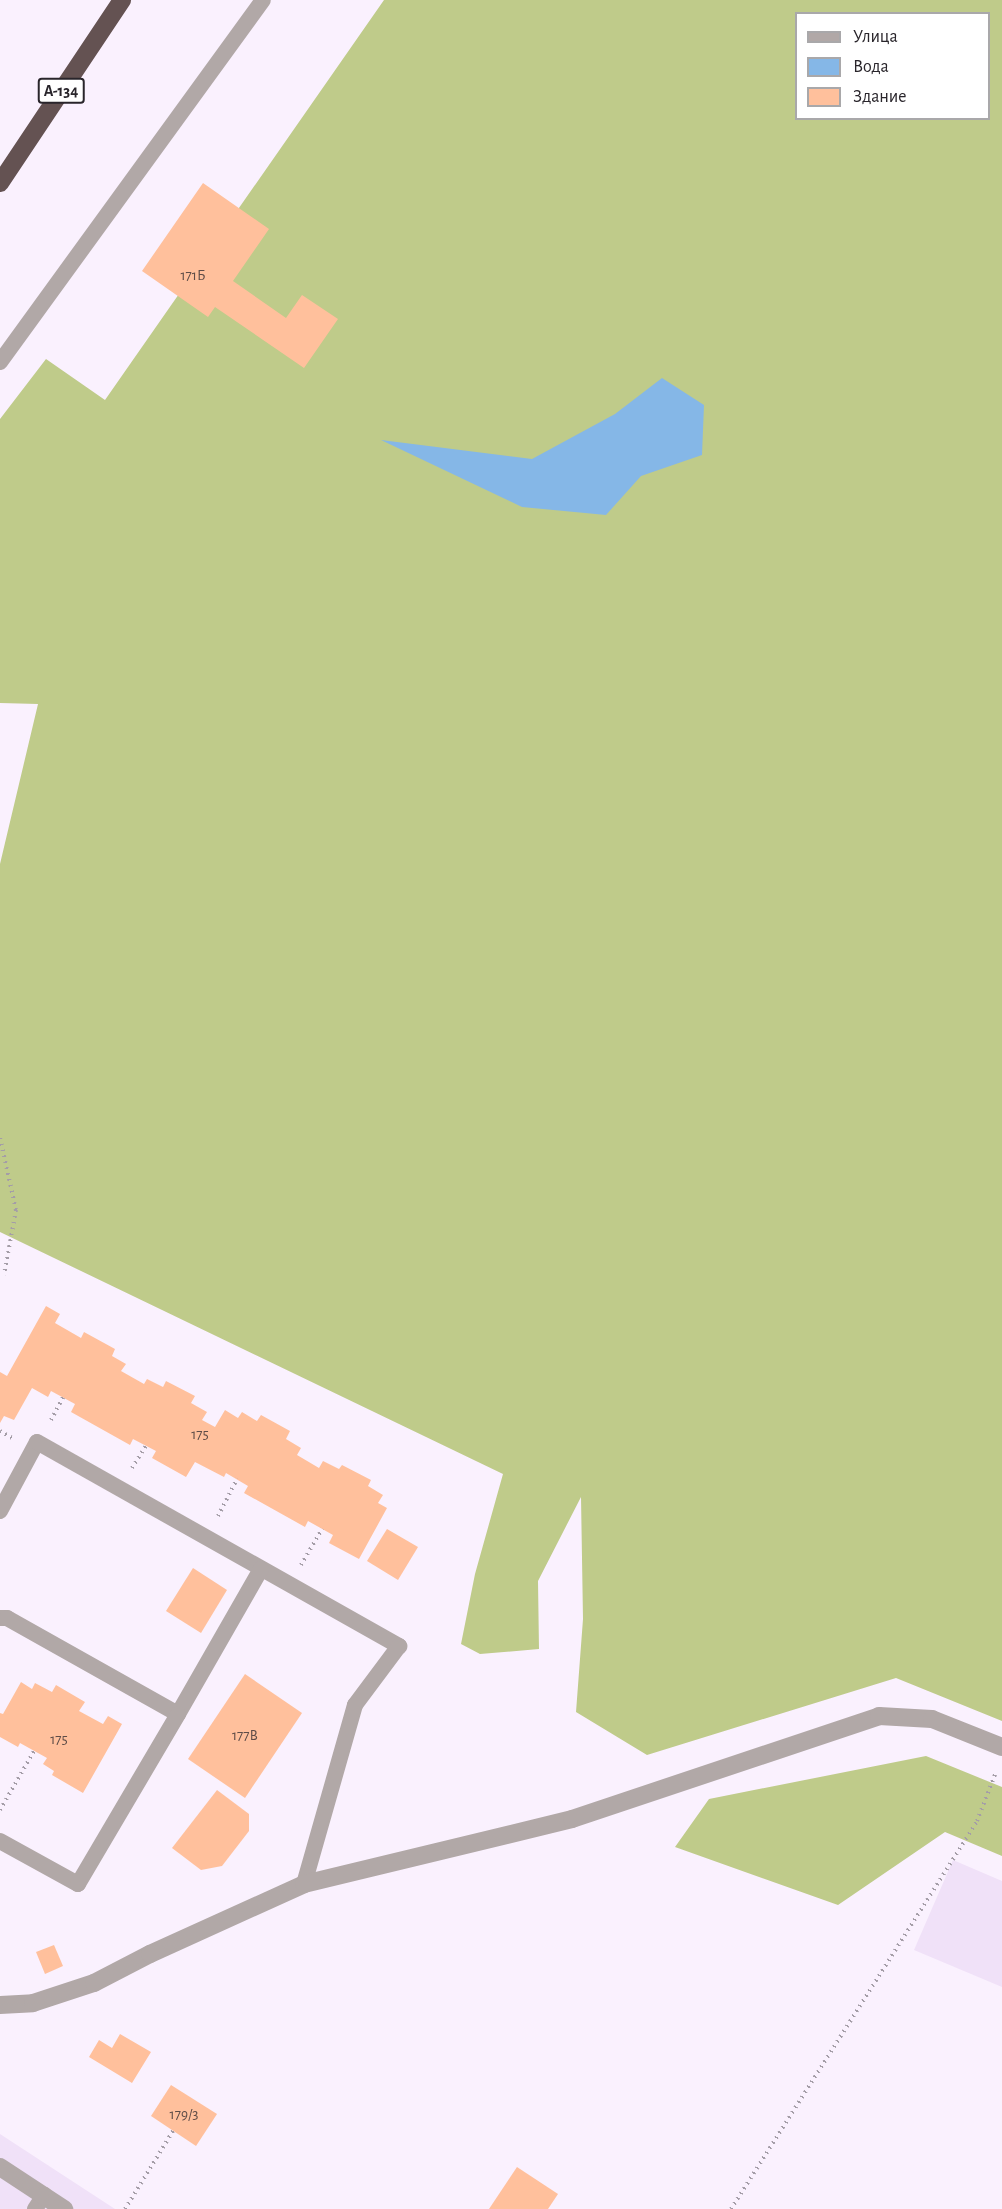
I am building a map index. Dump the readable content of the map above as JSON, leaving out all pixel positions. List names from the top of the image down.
{
  "streets": {
    "highway": ["А-134"]
  },
  "house_numbers": [
    "171Б",
    "175",
    "177В",
    "175",
    "179/3"
  ],
  "legend": ["Улица", "Вода", "Здание"]
}
